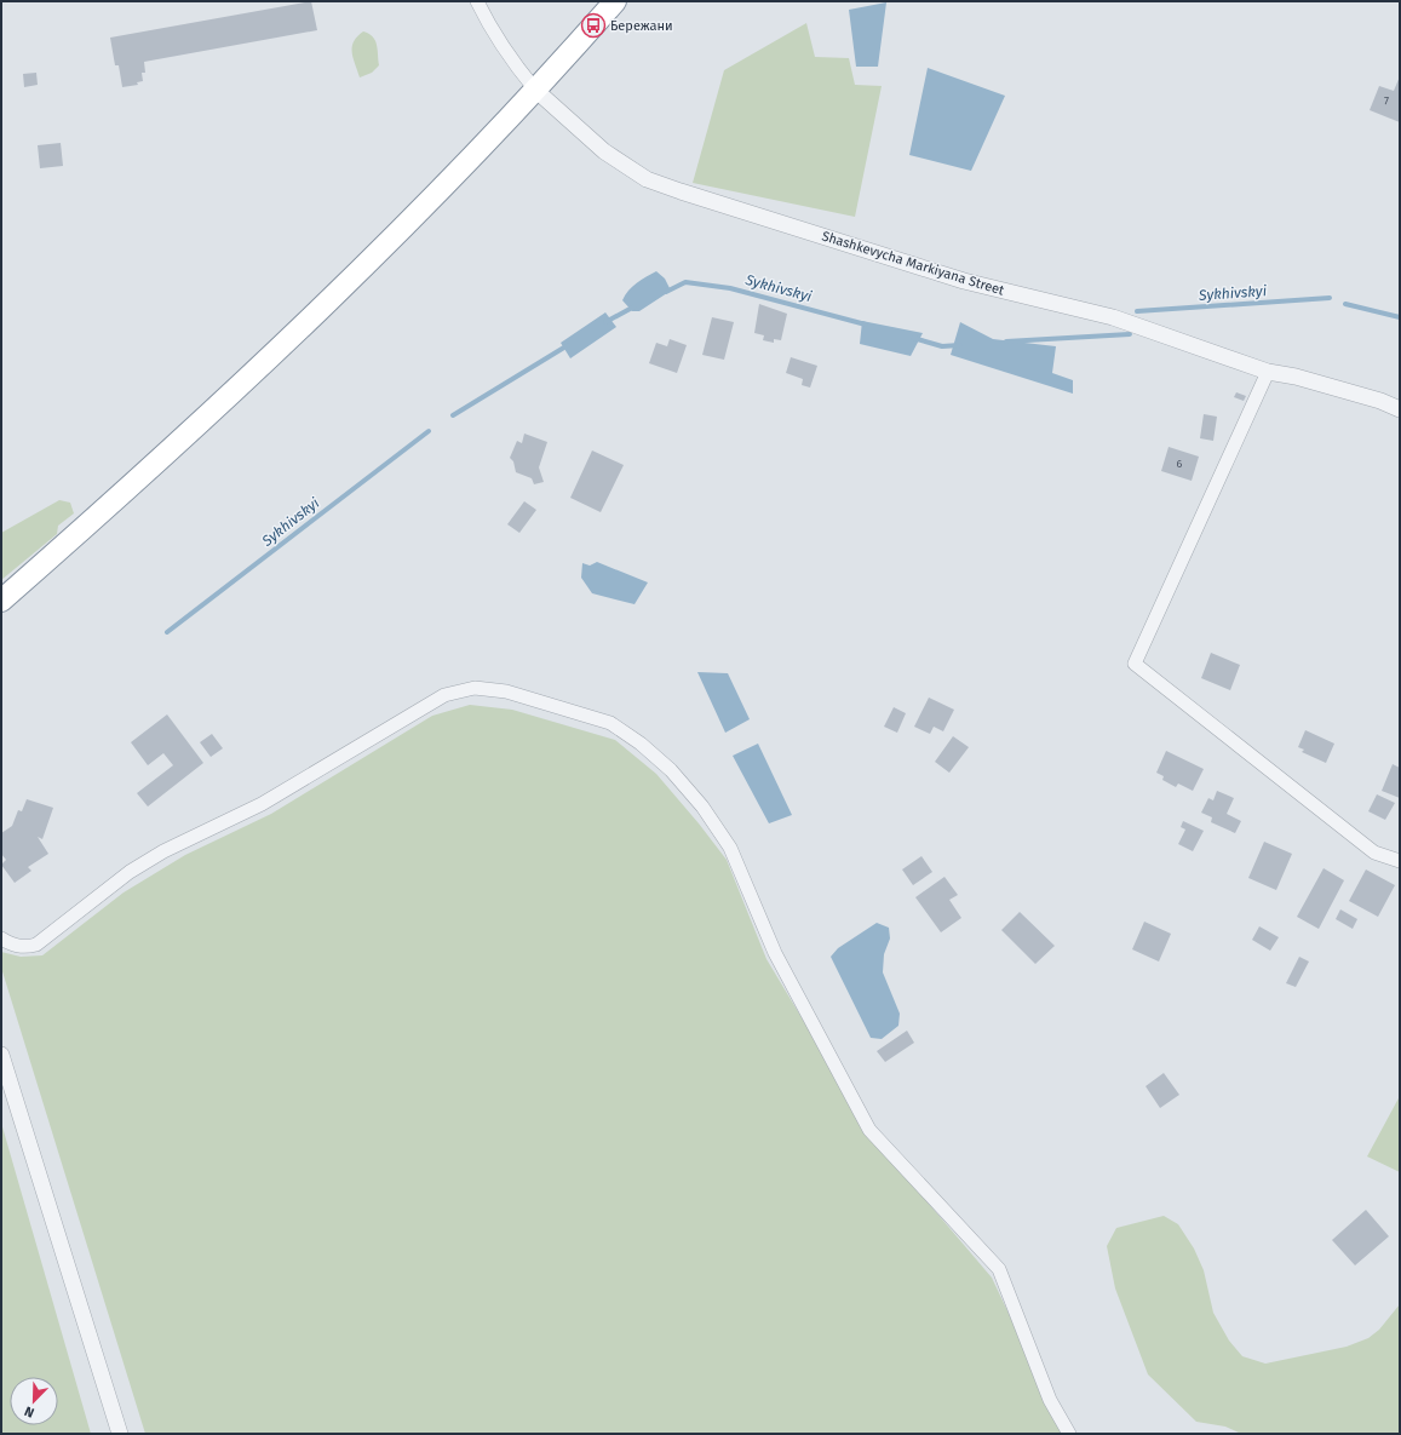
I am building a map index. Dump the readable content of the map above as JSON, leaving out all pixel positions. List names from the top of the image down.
{
  "streets": {
    "street": ["Shashkevycha Markiyana Street"]
  },
  "water": ["Sykhivskyi"],
  "places": {
    "bus stop": ["Бережани"]
  },
  "house_numbers": ["7", "6"],
  "north": "bottom left"
}
